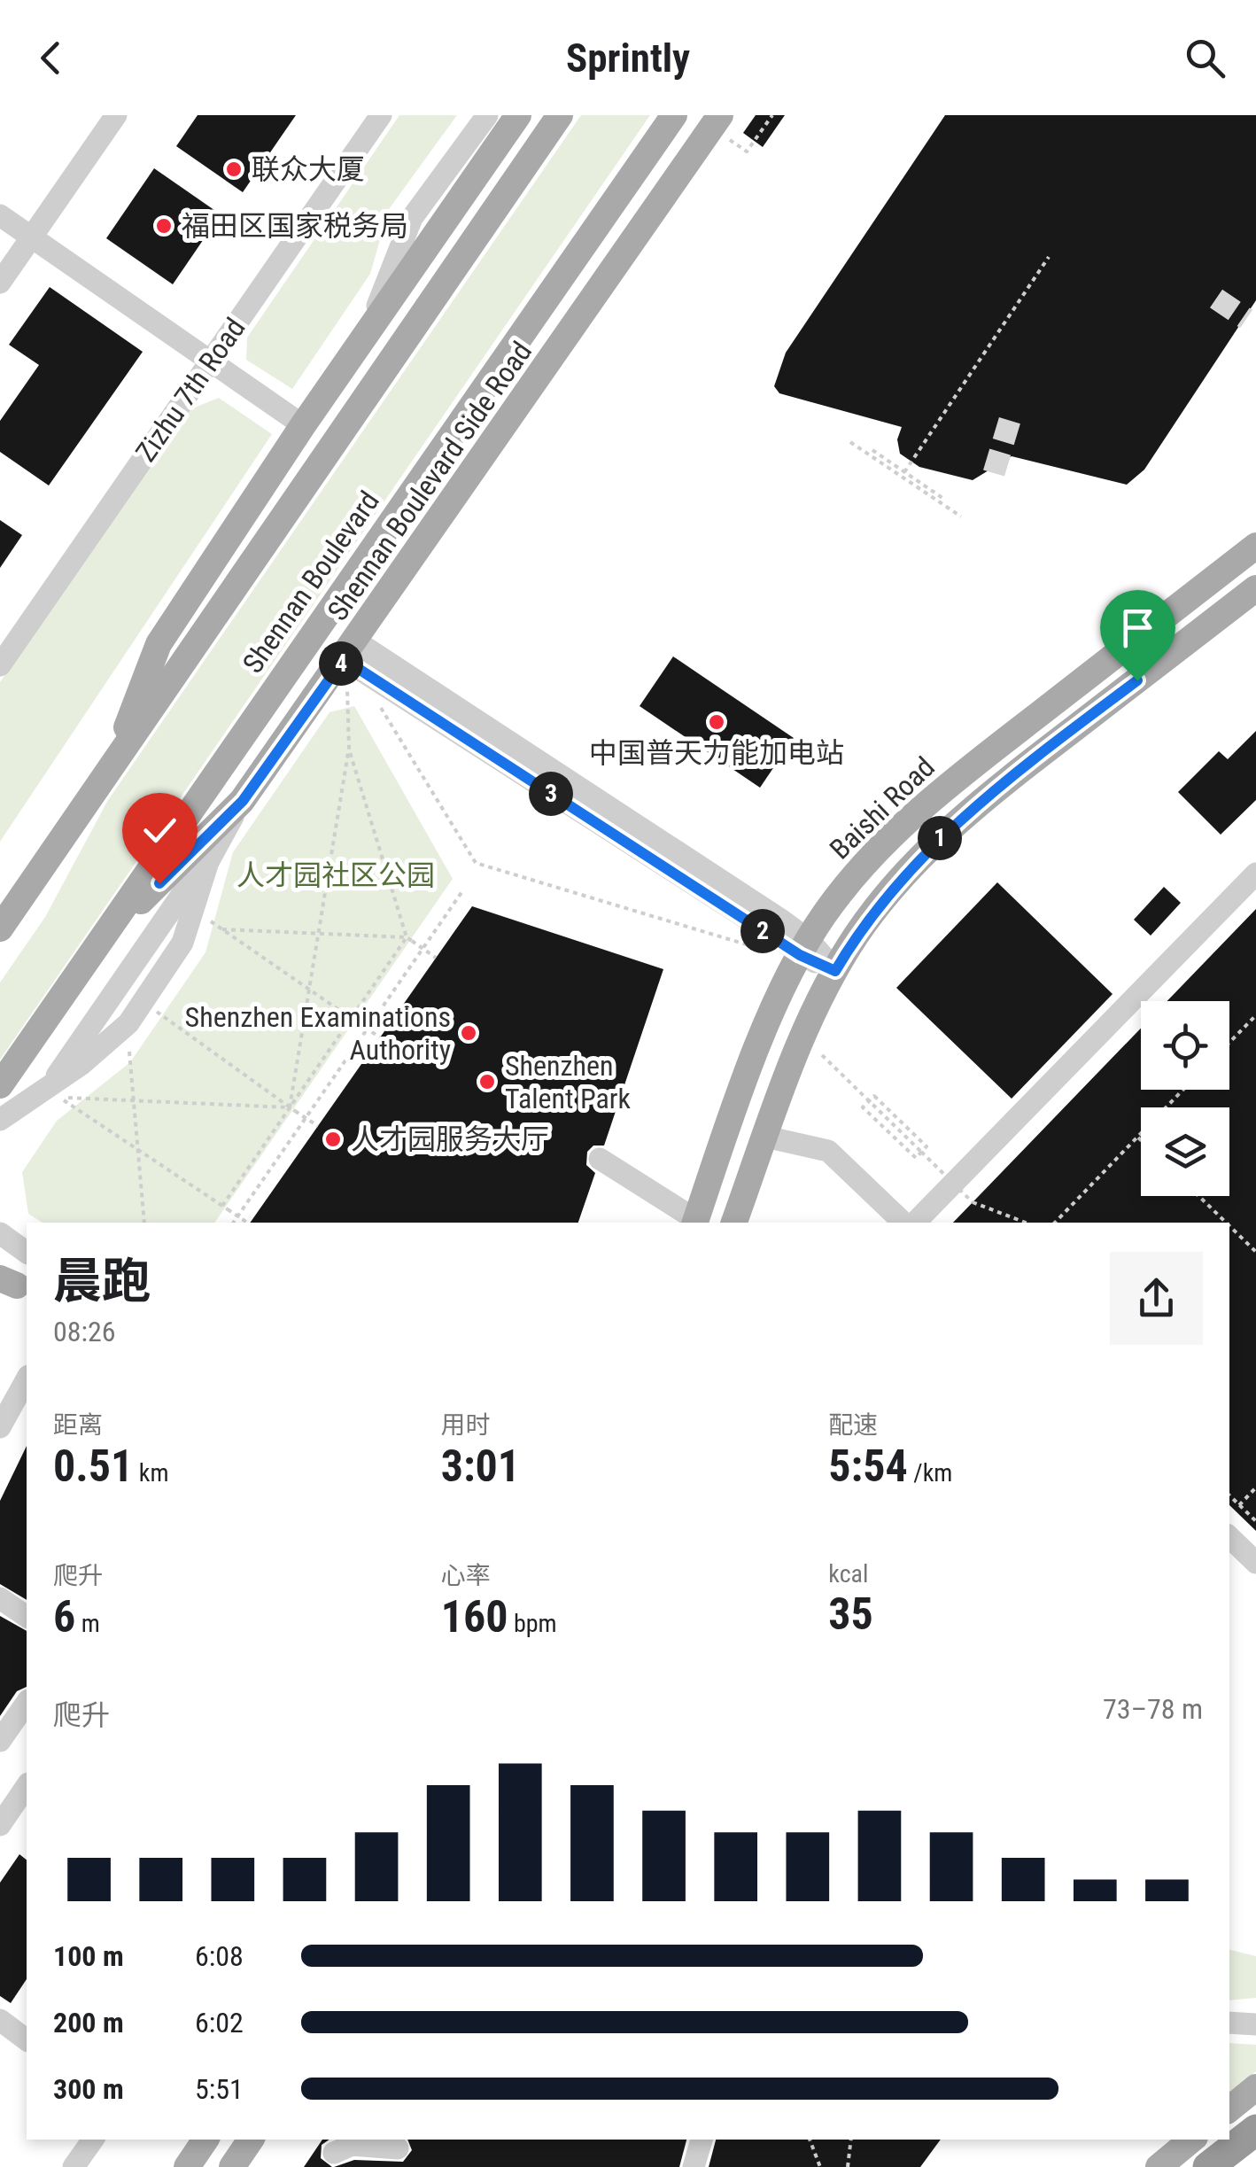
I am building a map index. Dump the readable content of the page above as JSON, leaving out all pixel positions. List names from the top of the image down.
{
  "streets": {
    "main road": ["Shennan Boulevard Side Road", "Shennan Boulevard", "Baishi Road"],
    "street": ["Zizhu 7th Road"]
  },
  "crossings": [
    ["Shennan Boulevard Side Road", "Shennan Boulevard"]
  ],
  "parks": ["人才园社区公园"],
  "places": [
    "联众大厦",
    "福田区国家税务局",
    "中国普天力能加电站",
    "Shenzhen Examinations Authority",
    "Shenzhen Talent Park",
    "人才园服务大厅"
  ],
  "page": {
    "header": "Sprintly",
    "pins": [
      "4",
      "3",
      "1",
      "2"
    ],
    "heading": ["晨跑", "08:26"],
    "stats": [
      ["距离", "0.51 km"],
      ["用时", "3:01"],
      ["配速", "5:54 /km"],
      ["爬升", "6 m"],
      ["心率", "160 bpm"],
      ["kcal", "35"]
    ],
    "chart": ["爬升", "73–78 m"],
    "list": [
      {
        "name": "100 m",
        "note": "6:08"
      },
      {
        "name": "200 m",
        "note": "6:02"
      },
      {
        "name": "300 m",
        "note": "5:51"
      }
    ]
  }
}
